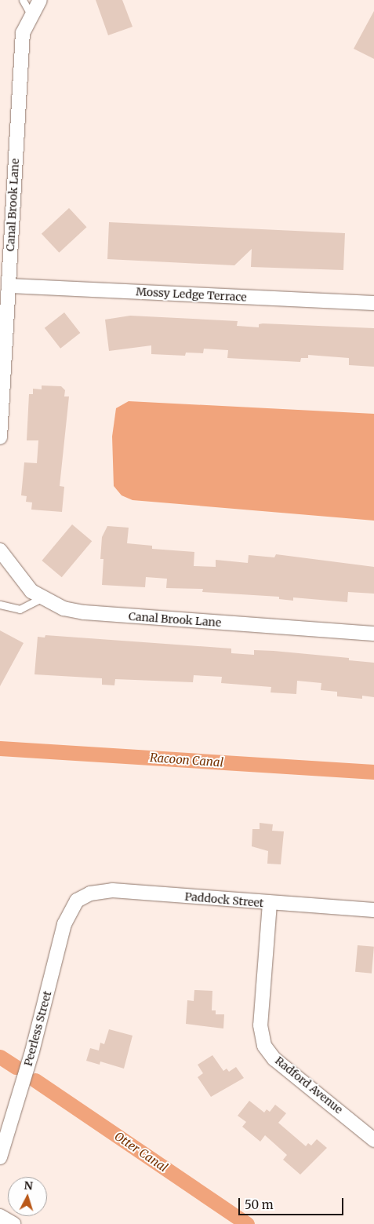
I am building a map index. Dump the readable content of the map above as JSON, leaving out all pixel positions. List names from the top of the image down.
{
  "streets": {
    "street": [
      "Canal Brook Lane",
      "Mossy Ledge Terrace",
      "Paddock Street",
      "Peerless Street",
      "Radford Avenue"
    ]
  },
  "crossings": [
    ["Canal Brook Lane", "Mossy Ledge Terrace"],
    ["Paddock Street", "Peerless Street"],
    ["Paddock Street", "Radford Avenue"]
  ],
  "water": ["Racoon Canal", "Otter Canal"],
  "scale_bar": "50 m",
  "north": "top"
}
